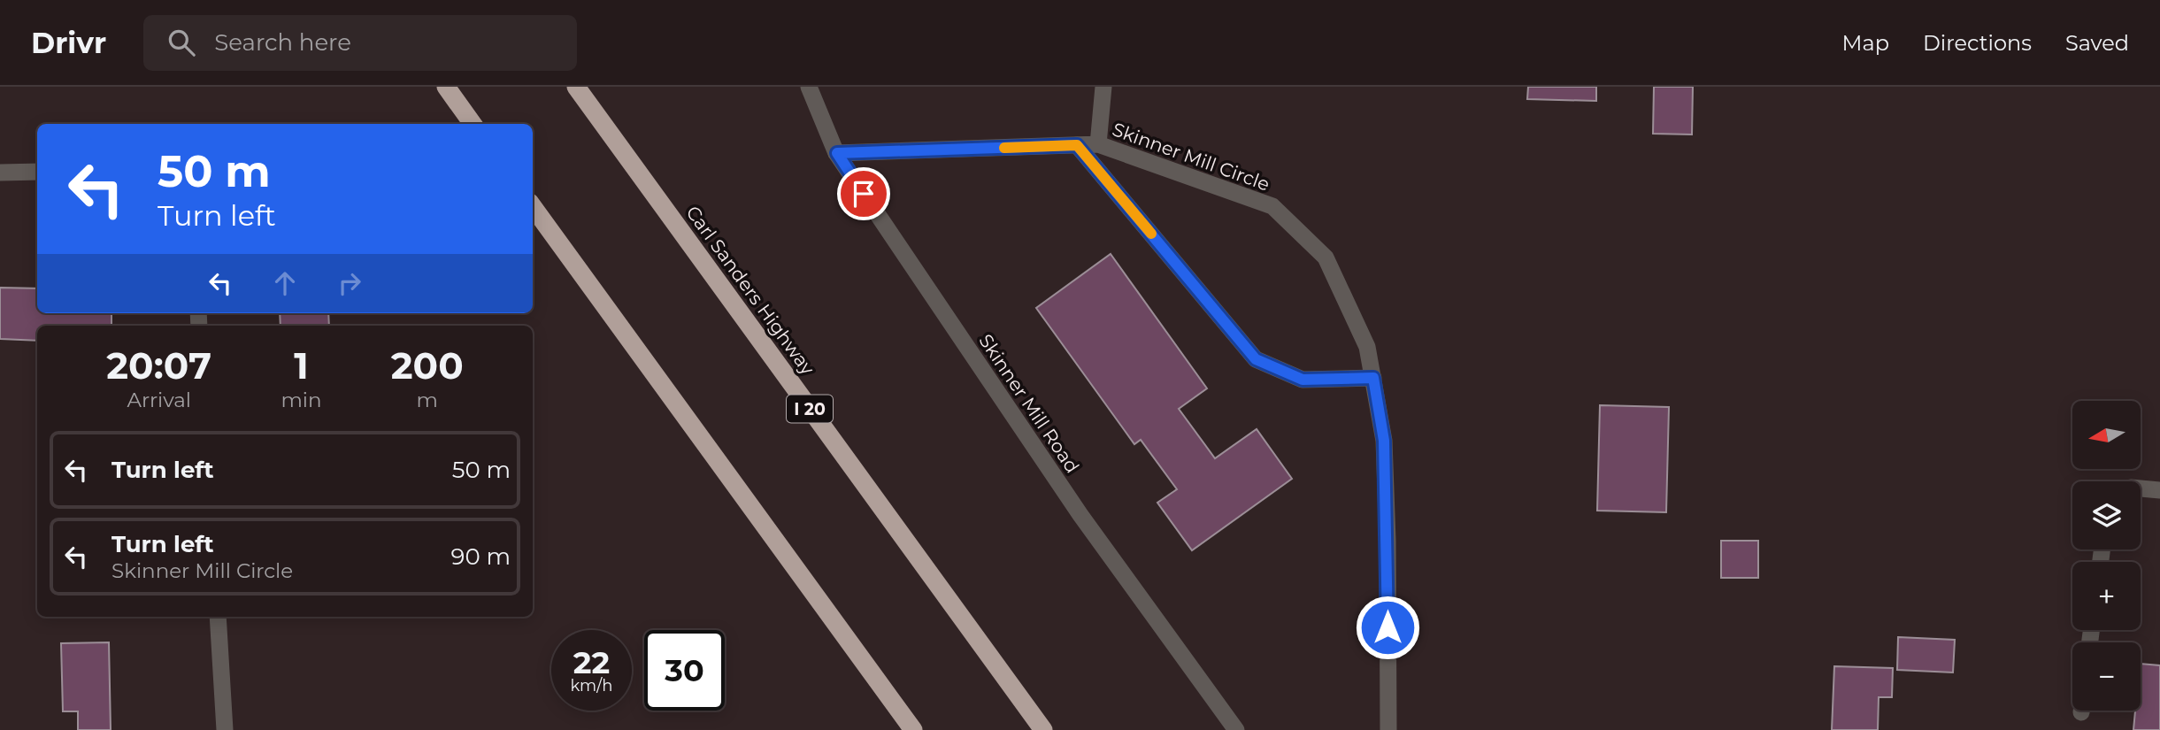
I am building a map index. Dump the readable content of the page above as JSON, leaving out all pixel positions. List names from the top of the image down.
{
  "streets": {
    "highway": ["Carl Sanders Highway", "I 20"],
    "street": ["Skinner Mill Circle", "Skinner Mill Road"]
  },
  "crossings": [
    ["Skinner Mill Circle", "Skinner Mill Road"]
  ],
  "north": "left",
  "page": {
    "header": "Drivr",
    "search": "Search here",
    "nav": ["Map", "Directions", "Saved"],
    "turn": ["50 m", "Turn left"],
    "eta": [
      "20:07",
      "Arrival",
      "1",
      "min",
      "200",
      "m"
    ],
    "map_buttons": ["+", "−"],
    "list": [
      {
        "name": "Turn left",
        "value": "50 m"
      },
      {
        "name": "Turn left",
        "note": "Skinner Mill Circle",
        "value": "90 m"
      }
    ],
    "speed": "22 km/h",
    "limit": "30"
  }
}
